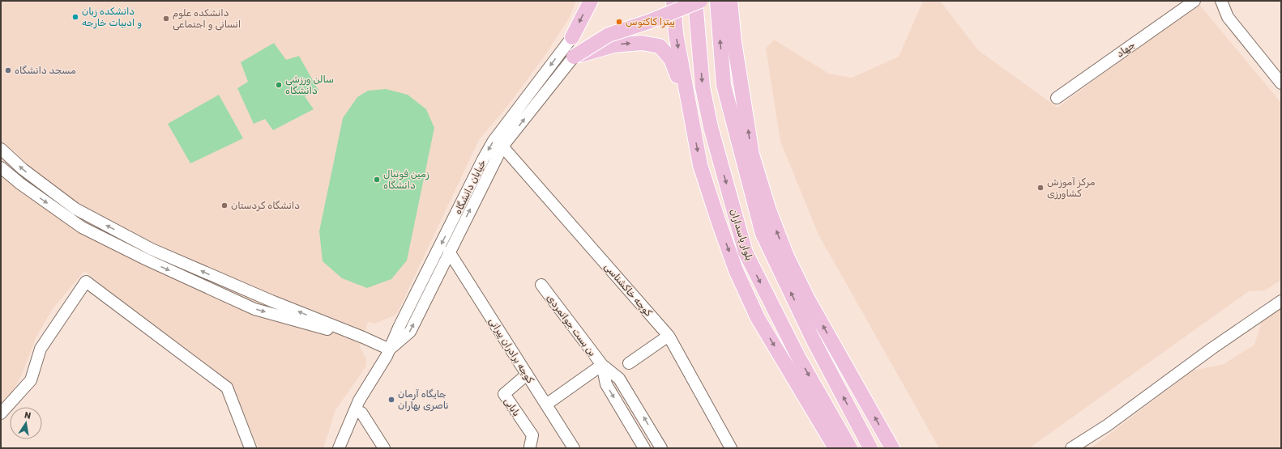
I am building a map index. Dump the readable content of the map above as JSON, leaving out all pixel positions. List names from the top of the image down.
{
  "streets": {
    "main road": ["بلوار پاسداران"],
    "street": [
      "جهاد",
      "خیابان دانشگاه",
      "کوچه خاکشناسی",
      "بن بست جوانمردی",
      "کوچه برادران پیرانی",
      "بابایی"
    ]
  },
  "crossings": [
    ["خیابان دانشگاه", "کوچه خاکشناسی"],
    ["خیابان دانشگاه", "کوچه برادران پیرانی"],
    ["کوچه برادران پیرانی", "بابایی"]
  ],
  "places": [
    "دانشکده زبان و ادبیات خارجه",
    "دانشکده علوم انسانی و اجتماعی",
    "پیتزا کاکتوس",
    "مسجد دانشگاه",
    "سالن ورزشی دانشگاه",
    "زمین فوتبال دانشگاه",
    "مرکز آموزش کشاورزی",
    "دانشگاه کردستان",
    "جایگاه آرمان ناصری بهاران"
  ],
  "north": "top"
}
